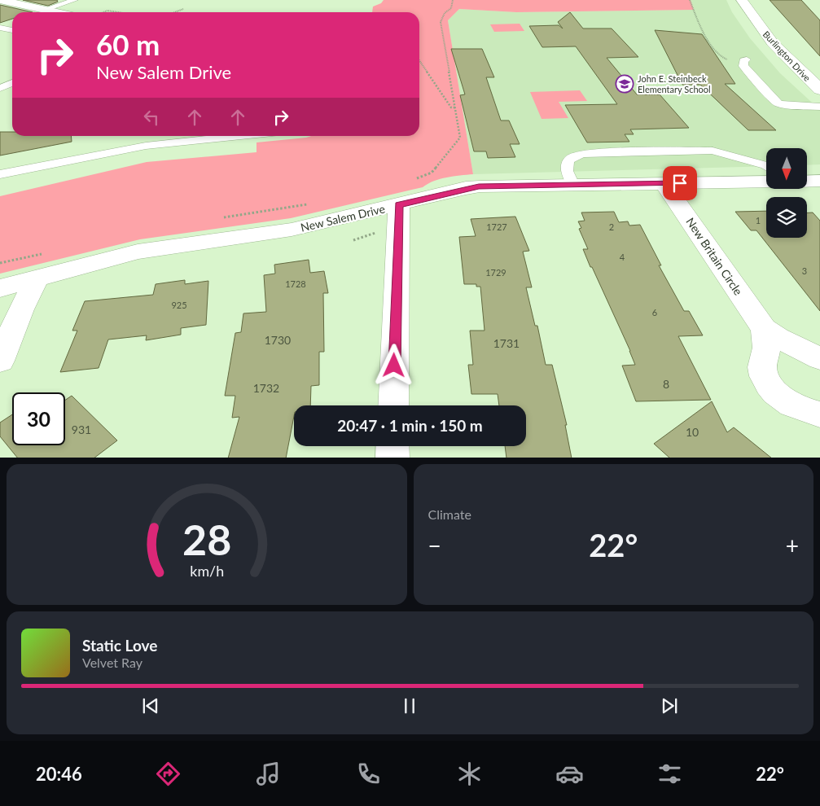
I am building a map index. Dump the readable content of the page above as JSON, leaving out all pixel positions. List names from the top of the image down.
{
  "streets": {
    "street": ["Burlington Drive", "New Salem Drive", "New Britain Circle"]
  },
  "crossings": [
    ["New Salem Drive", "New Britain Circle"]
  ],
  "places": {
    "school or university": ["John E. Steinbeck Elementary School"]
  },
  "house_numbers": [
    "1",
    "1727",
    "2",
    "4",
    "3",
    "1729",
    "1728",
    "925",
    "6",
    "1730",
    "1731",
    "8",
    "1732",
    "931",
    "10"
  ],
  "north": "bottom",
  "page": {
    "turn": ["60 m", "New Salem Drive"],
    "limit": "30",
    "trip": "20:47 · 1 min · 150 m",
    "tile": "Climate",
    "heat": ["−", "22°", "+"],
    "song": ["Static Love", "Velvet Ray"],
    "tabs": ["20:46", "22°"],
    "gauge": ["28", "km/h"]
  }
}
